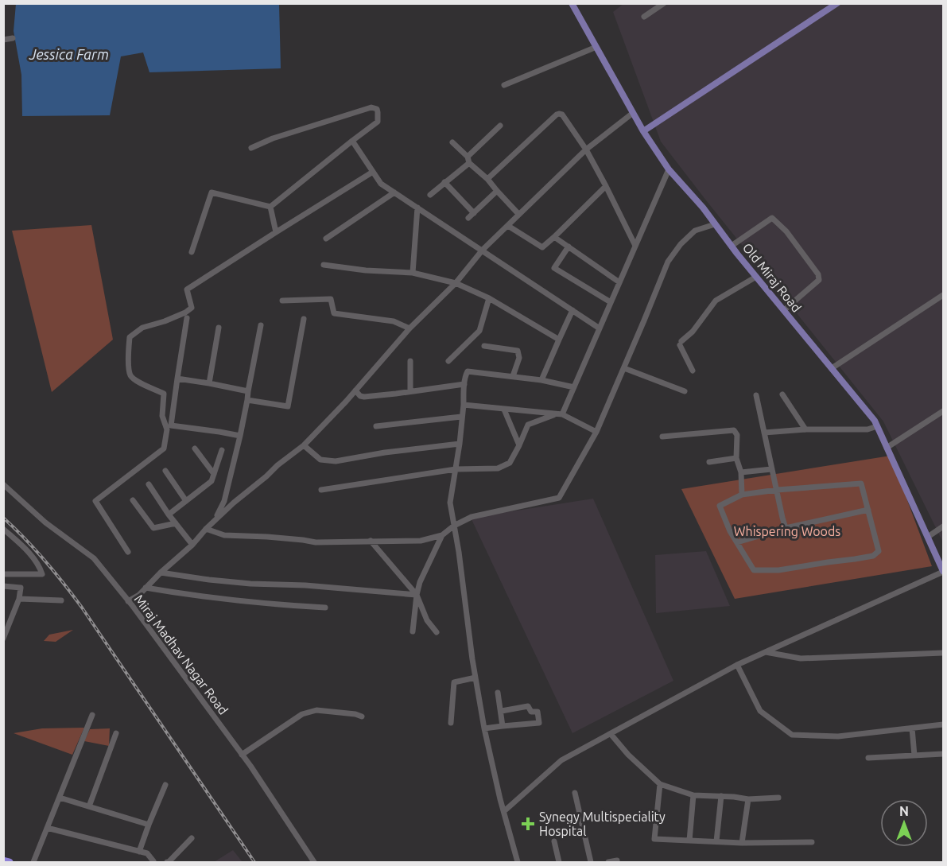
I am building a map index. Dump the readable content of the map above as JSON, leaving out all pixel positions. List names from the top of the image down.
{
  "streets": {
    "main road": ["Old Miraj Road"],
    "street": ["Miraj Madhav Nagar Road"]
  },
  "water": ["Jessica Farm"],
  "parks": ["Whispering Woods"],
  "places": {
    "health": ["Synegy Multispeciality Hospital"]
  },
  "north": "top"
}
